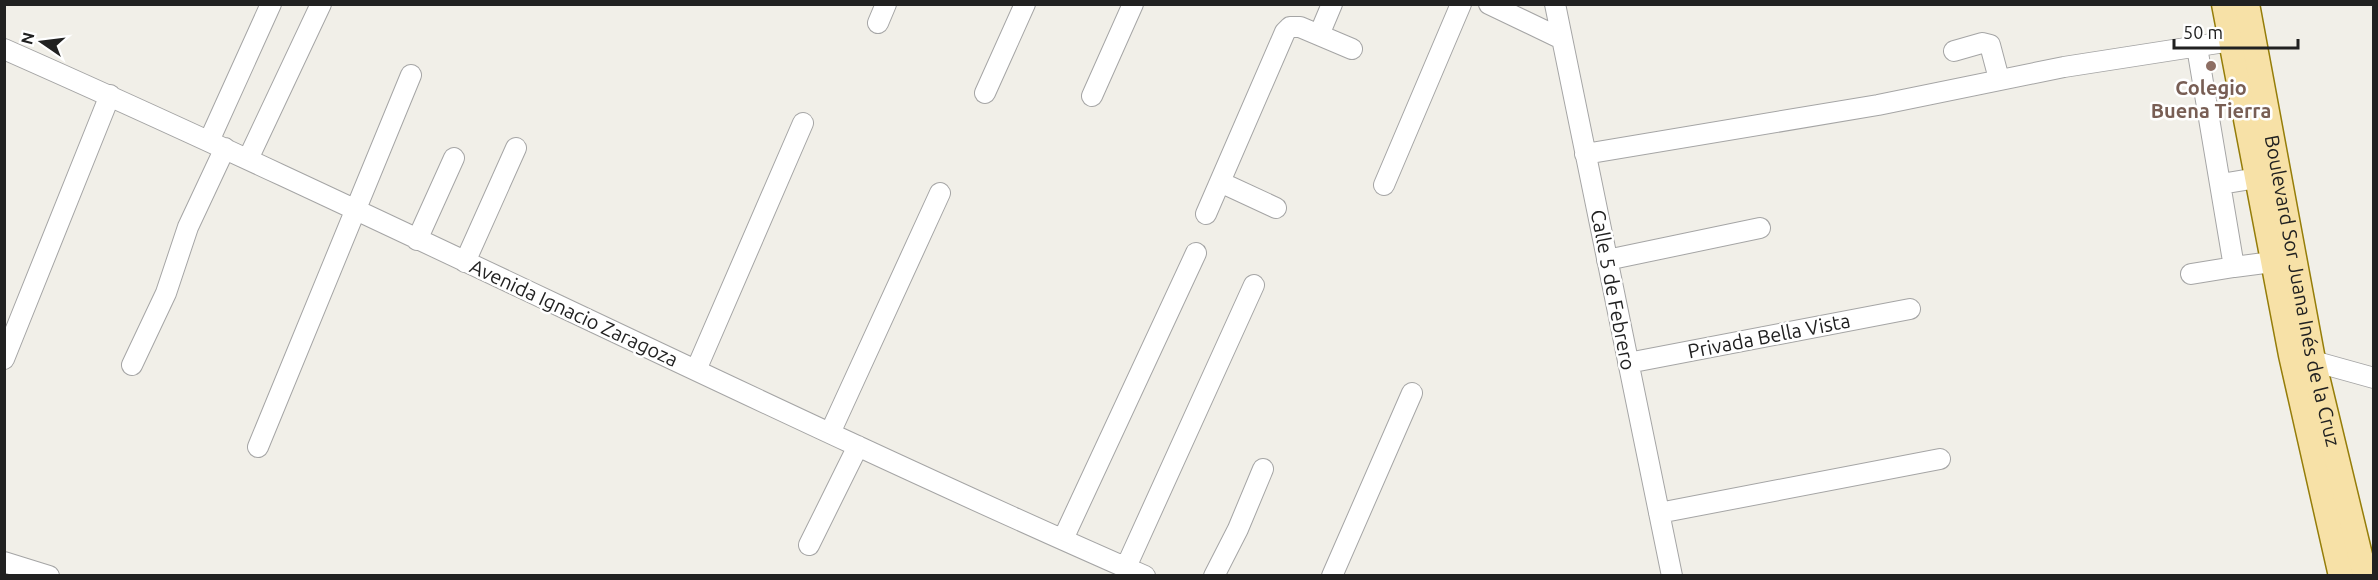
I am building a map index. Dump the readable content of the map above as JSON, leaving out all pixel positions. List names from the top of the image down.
{
  "streets": {
    "main road": ["Boulevard Sor Juana Inés de la Cruz"],
    "street": ["Calle 5 de Febrero", "Avenida Ignacio Zaragoza", "Privada Bella Vista"]
  },
  "crossings": [
    ["Calle 5 de Febrero", "Privada Bella Vista"]
  ],
  "places": ["Colegio Buena Tierra"],
  "scale_bar": "50 m",
  "north": "left"
}
